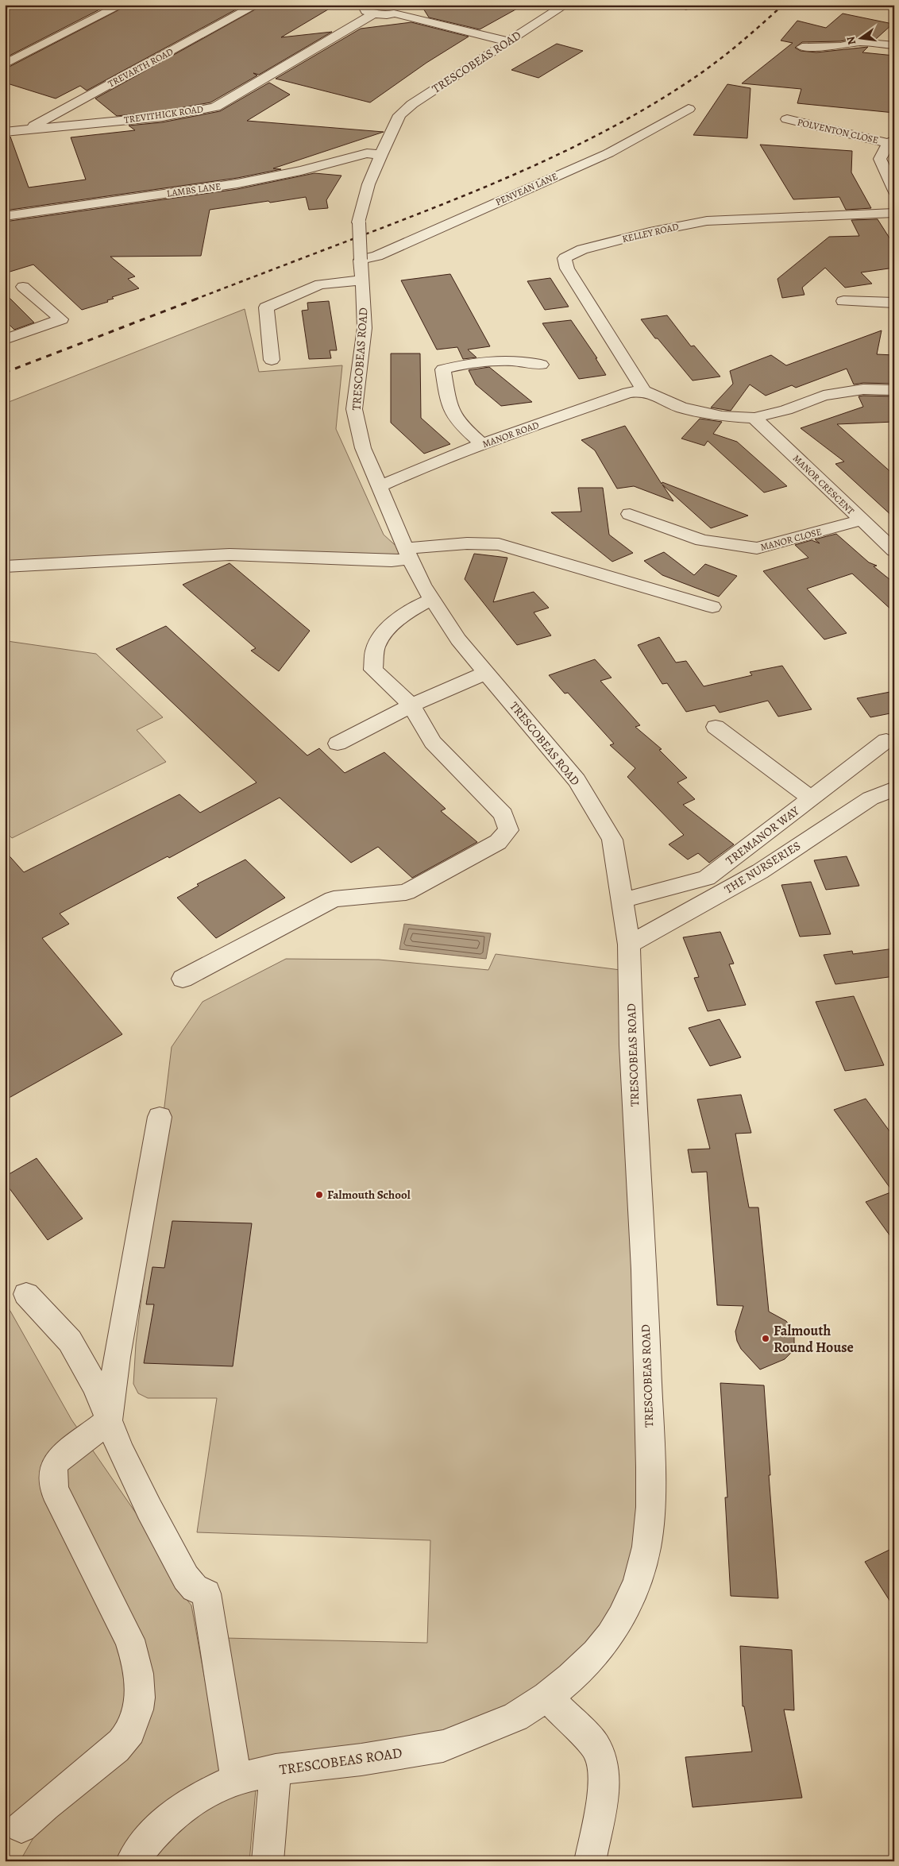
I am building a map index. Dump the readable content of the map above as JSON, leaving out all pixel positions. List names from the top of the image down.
{
  "streets": {
    "street": [
      "TRESCOBEAS ROAD",
      "TREVARTH ROAD",
      "TREVITHICK ROAD",
      "POLVENTON CLOSE",
      "PENVEAN LANE",
      "LAMBS LANE",
      "KELLEY ROAD",
      "MANOR ROAD",
      "MANOR CRESCENT",
      "MANOR CLOSE",
      "TREMANOR WAY",
      "THE NURSERIES"
    ]
  },
  "crossings": [
    ["TRESCOBEAS ROAD", "PENVEAN LANE"],
    ["TRESCOBEAS ROAD", "LAMBS LANE"],
    ["TRESCOBEAS ROAD", "MANOR ROAD"],
    ["TRESCOBEAS ROAD", "TREMANOR WAY"],
    ["TRESCOBEAS ROAD", "THE NURSERIES"],
    ["TREVARTH ROAD", "TREVITHICK ROAD"],
    ["KELLEY ROAD", "MANOR ROAD"],
    ["MANOR CRESCENT", "MANOR CLOSE"]
  ],
  "places": ["Falmouth School", "Falmouth Round House"],
  "north": "left"
}
